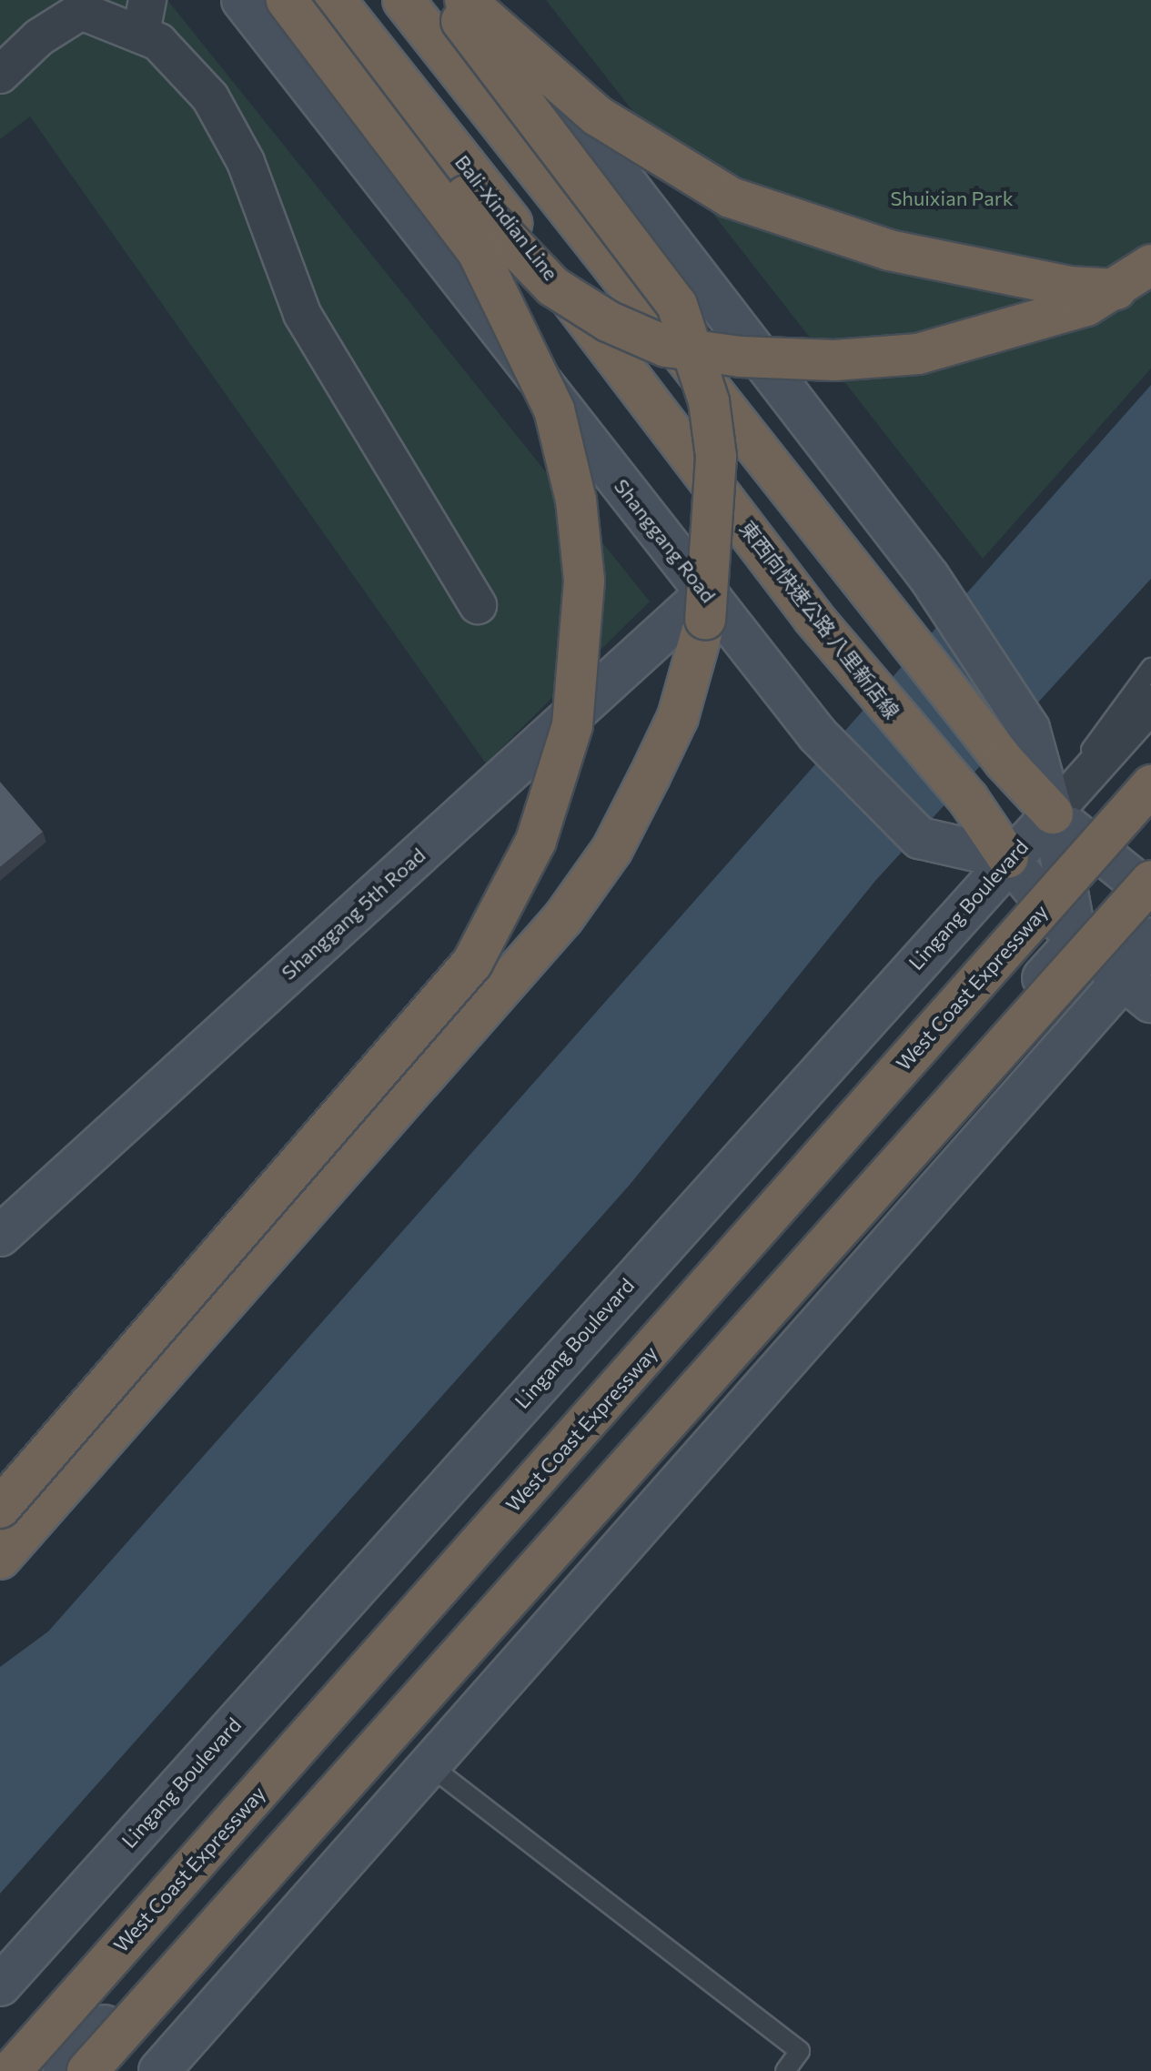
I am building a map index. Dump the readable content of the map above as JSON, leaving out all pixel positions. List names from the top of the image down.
{
  "streets": {
    "highway": ["Bali-Xindian Line", "東西向快速公路 八里新店線", "West Coast Expressway"],
    "street": ["Shanggang Road", "Lingang Boulevard", "Shanggang 5th Road"]
  },
  "crossings": [
    ["Bali-Xindian Line", "東西向快速公路 八里新店線"],
    ["Shanggang Road", "東西向快速公路 八里新店線"],
    ["Shanggang Road", "Lingang Boulevard"],
    ["Shanggang Road", "Shanggang 5th Road"],
    ["東西向快速公路 八里新店線", "Lingang Boulevard"]
  ],
  "parks": ["Shuixian Park"]
}
